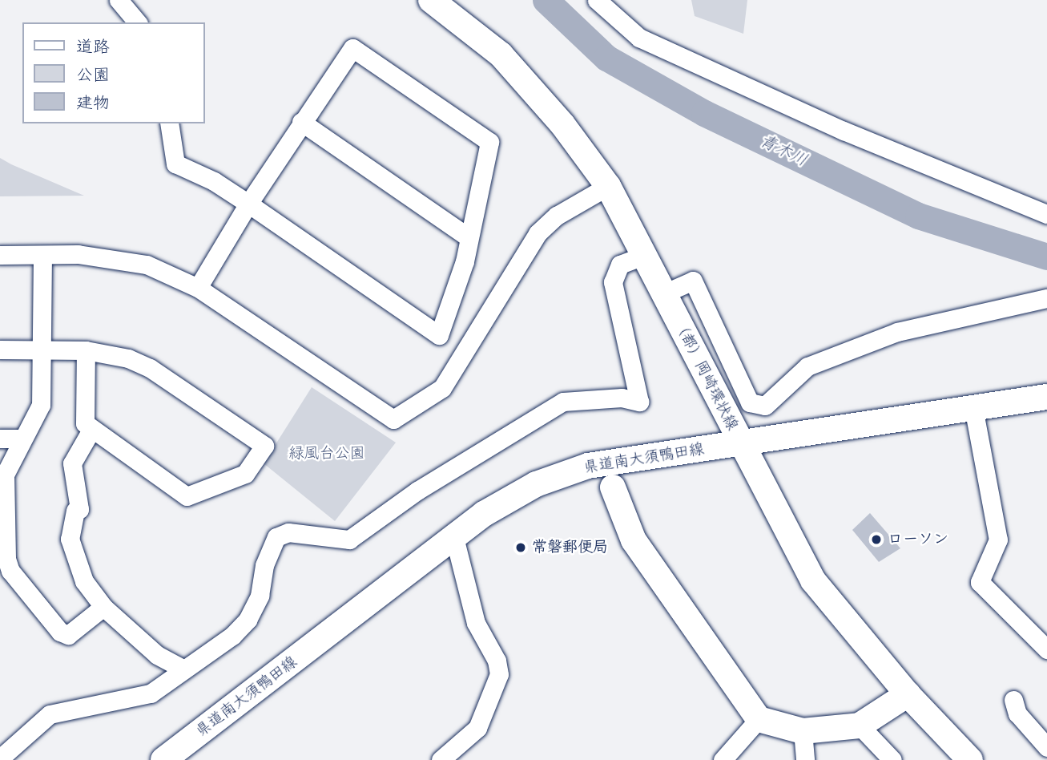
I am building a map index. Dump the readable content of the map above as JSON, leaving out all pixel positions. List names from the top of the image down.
{
  "streets": {
    "street": ["（都）岡崎環状線", "県道南大須鴨田線"]
  },
  "crossings": [
    ["（都）岡崎環状線", "県道南大須鴨田線"]
  ],
  "water": ["青木川"],
  "parks": ["緑風台公園"],
  "places": ["ローソン", "常磐郵便局"],
  "legend": ["道路", "公園", "建物"]
}
